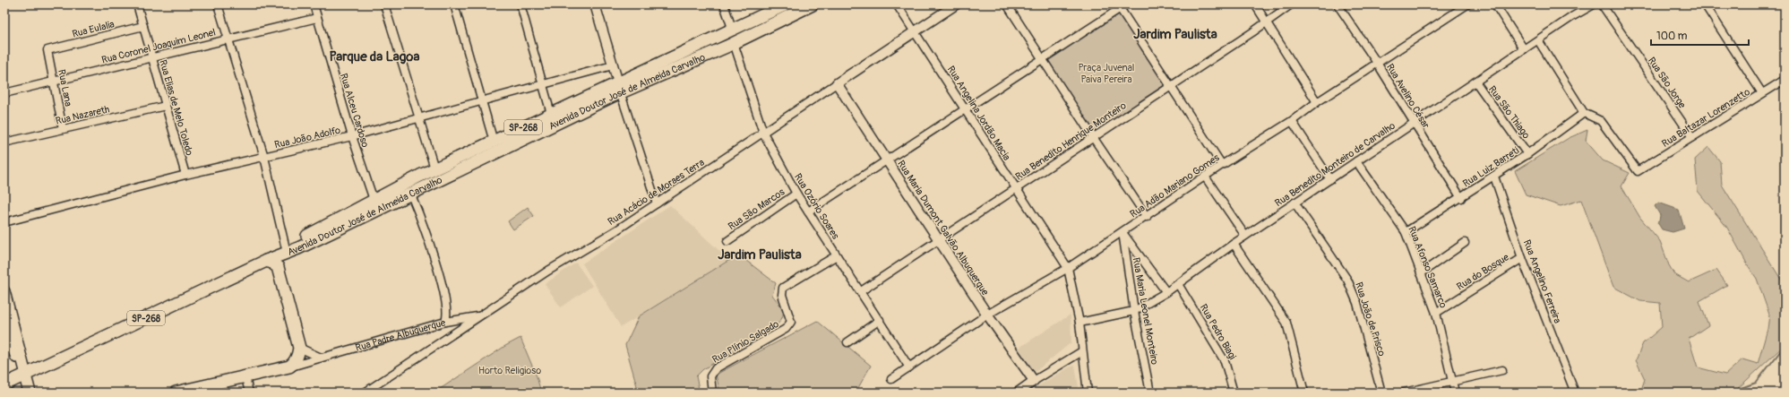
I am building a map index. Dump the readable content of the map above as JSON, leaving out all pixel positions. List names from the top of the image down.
{
  "streets": {
    "main road": ["Avenida Doutor José de Almeida Carvalho", "SP-268", "Rua Padre Albuquerque"],
    "street": [
      "Rua Eulalia",
      "Rua Coronel Joaquim Leonel",
      "Rua São Jorge",
      "Rua Lana",
      "Rua Avelino César",
      "Rua Elias de Melo Toledo",
      "Rua Alceu Cardoso",
      "Rua São Thiago",
      "Rua Angelina Jordão Macia",
      "Rua Nazareth",
      "Rua Baltazar Lorenzetto",
      "Rua João Adolfo",
      "Rua Benedito Henrique Monteiro",
      "Rua Benedito Monteiro de Carvalho",
      "Rua Luiz Barreti",
      "Rua Adão Mariano Gomes",
      "Rua Acácio de Moraes Terra",
      "Rua Ozório Soares",
      "Rua São Marcos",
      "Rua Maria Dumont Galvão Albuquerque",
      "Rua Afonso Samarco",
      "Rua do Bosque",
      "Rua Angelino Ferreira",
      "Rua Maria Leonel Monteiro",
      "Rua João de Prisco",
      "Rua Pedro Biagi",
      "Rua Plínio Salgado"
    ]
  },
  "crossings": [
    ["Rua Eulalia", "Rua Lana"],
    ["Rua Eulalia", "Rua Elias de Melo Toledo"],
    ["Rua Coronel Joaquim Leonel", "Rua Lana"],
    ["Rua Coronel Joaquim Leonel", "Rua Elias de Melo Toledo"],
    ["Rua Coronel Joaquim Leonel", "Rua Alceu Cardoso"],
    ["Rua São Jorge", "Rua Baltazar Lorenzetto"],
    ["Rua Lana", "Rua Nazareth"],
    ["Avenida Doutor José de Almeida Carvalho", "Rua Alceu Cardoso"],
    ["Avenida Doutor José de Almeida Carvalho", "Rua Ozório Soares"],
    ["Rua Avelino César", "Rua Benedito Monteiro de Carvalho"],
    ["Rua Avelino César", "Rua Luiz Barreti"],
    ["Rua Avelino César", "Rua Adão Mariano Gomes"],
    ["Rua Elias de Melo Toledo", "Rua Nazareth"],
    ["Rua Elias de Melo Toledo", "Rua João Adolfo"],
    ["Rua Alceu Cardoso", "Rua João Adolfo"],
    ["Rua São Thiago", "Rua Benedito Monteiro de Carvalho"],
    ["Rua São Thiago", "Rua Luiz Barreti"],
    ["Rua Angelina Jordão Macia", "Rua Benedito Henrique Monteiro"],
    ["Rua Angelina Jordão Macia", "Rua Adão Mariano Gomes"],
    ["Rua Angelina Jordão Macia", "Rua Acácio de Moraes Terra"],
    ["Rua Baltazar Lorenzetto", "Rua Luiz Barreti"],
    ["Rua Benedito Henrique Monteiro", "Rua Ozório Soares"],
    ["Rua Benedito Henrique Monteiro", "Rua Maria Dumont Galvão Albuquerque"],
    ["Rua Benedito Monteiro de Carvalho", "Rua Afonso Samarco"],
    ["Rua Benedito Monteiro de Carvalho", "Rua Maria Leonel Monteiro"],
    ["Rua Benedito Monteiro de Carvalho", "Rua João de Prisco"],
    ["Rua Benedito Monteiro de Carvalho", "Rua Pedro Biagi"],
    ["Rua Luiz Barreti", "Rua Afonso Samarco"],
    ["Rua Luiz Barreti", "Rua Angelino Ferreira"],
    ["Rua Adão Mariano Gomes", "Rua Ozório Soares"],
    ["Rua Adão Mariano Gomes", "Rua Maria Dumont Galvão Albuquerque"],
    ["Rua Adão Mariano Gomes", "Rua Maria Leonel Monteiro"],
    ["Rua Acácio de Moraes Terra", "Rua Ozório Soares"],
    ["Rua Acácio de Moraes Terra", "Rua Maria Dumont Galvão Albuquerque"],
    ["Rua Acácio de Moraes Terra", "Rua Padre Albuquerque"],
    ["Rua Ozório Soares", "Rua São Marcos"],
    ["Rua Ozório Soares", "Rua Plínio Salgado"],
    ["Rua Afonso Samarco", "Rua do Bosque"],
    ["Rua do Bosque", "Rua Angelino Ferreira"]
  ],
  "districts": ["Jardim Paulista", "Parque da Lagoa", "Jardim Paulista"],
  "parks": ["Praça Juvenal Paiva Pereira", "Horto Religioso"],
  "scale_bar": "100 m"
}
